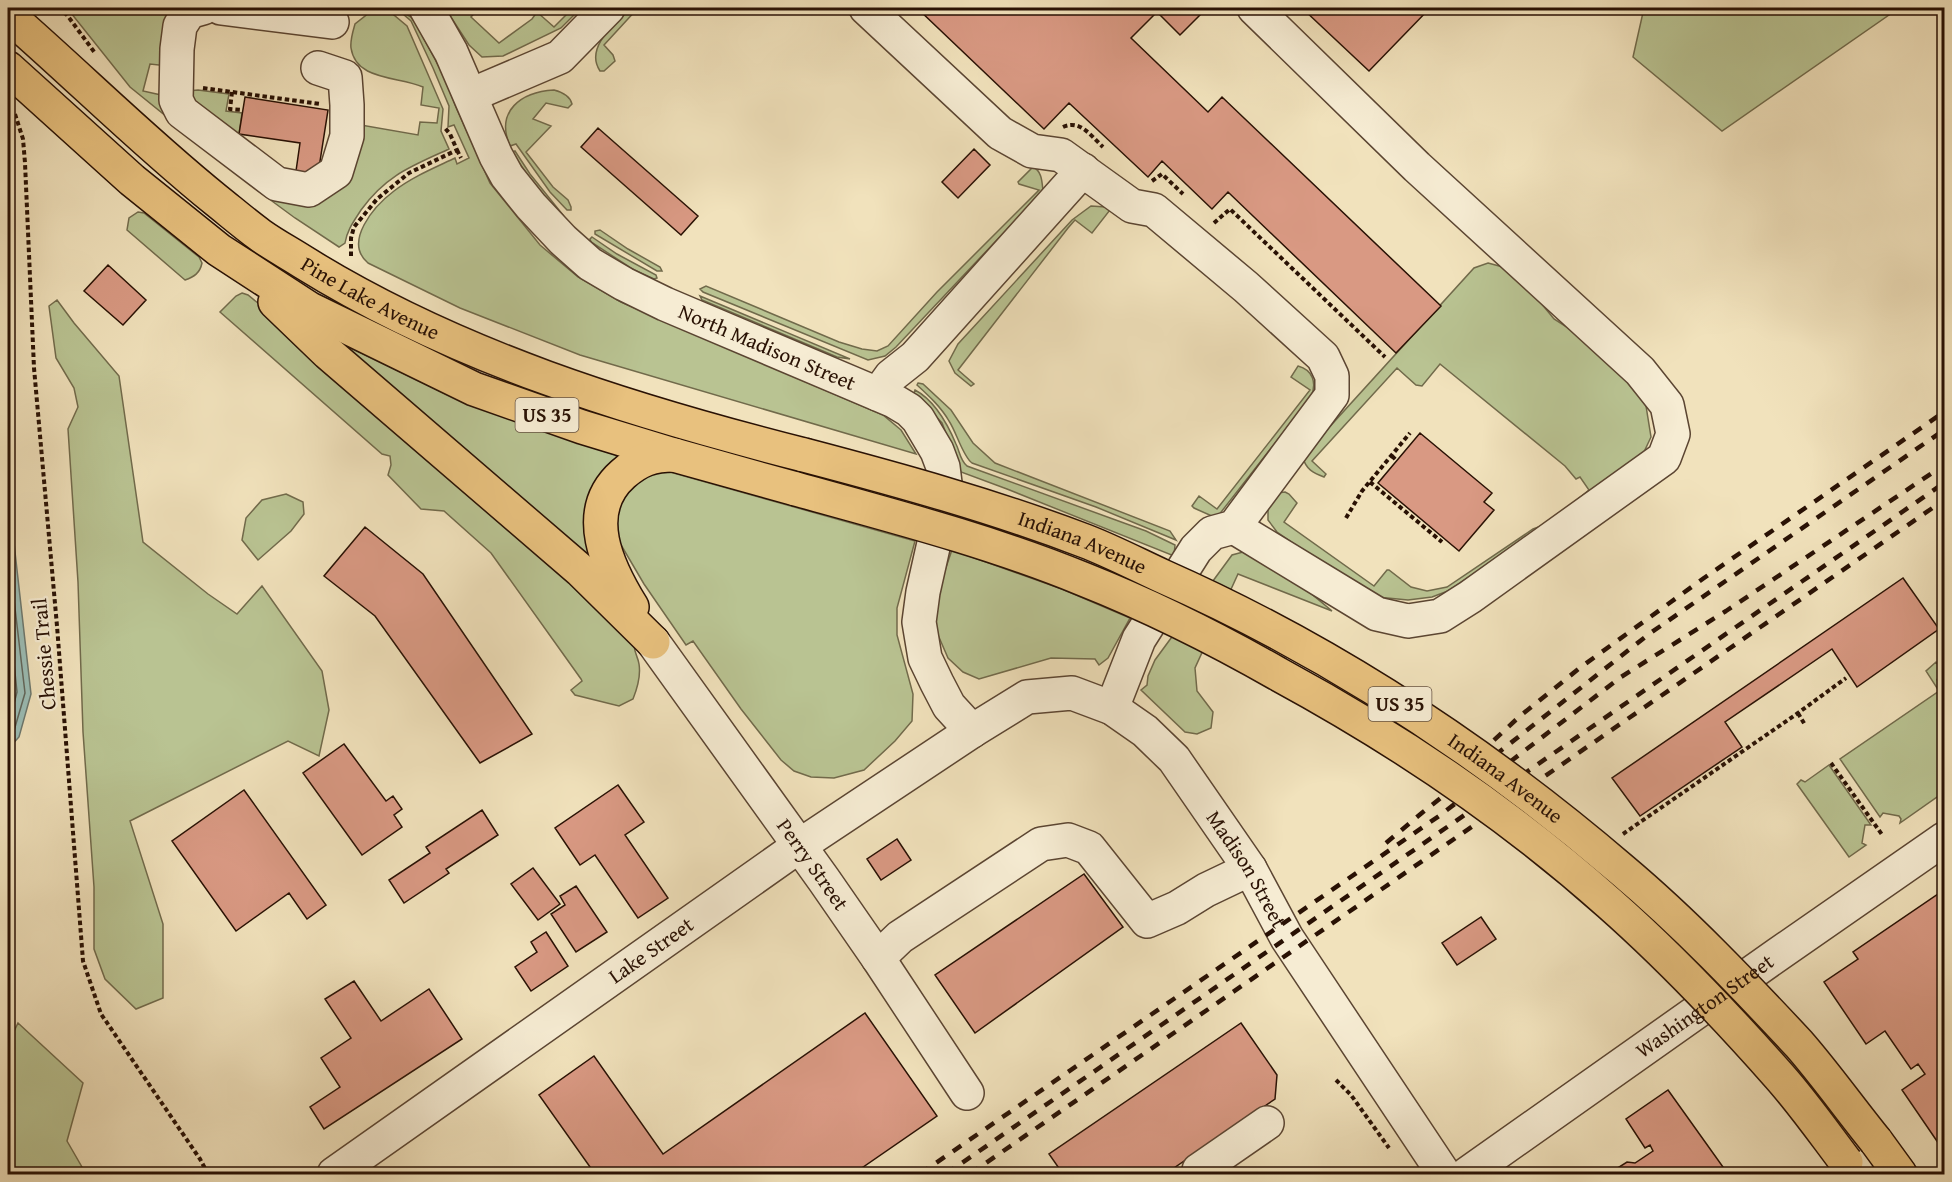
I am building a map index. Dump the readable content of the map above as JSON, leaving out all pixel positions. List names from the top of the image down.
{
  "streets": {
    "main road": ["Pine Lake Avenue", "US 35", "Indiana Avenue"],
    "street": [
      "North Madison Street",
      "Perry Street",
      "Madison Street",
      "Lake Street",
      "Washington Street"
    ],
    "path": ["Chessie Trail"]
  },
  "crossings": [
    ["Pine Lake Avenue", "Indiana Avenue"],
    ["North Madison Street", "Madison Street"],
    ["North Madison Street", "Lake Street"],
    ["Perry Street", "Lake Street"],
    ["Madison Street", "Lake Street"]
  ]
}
